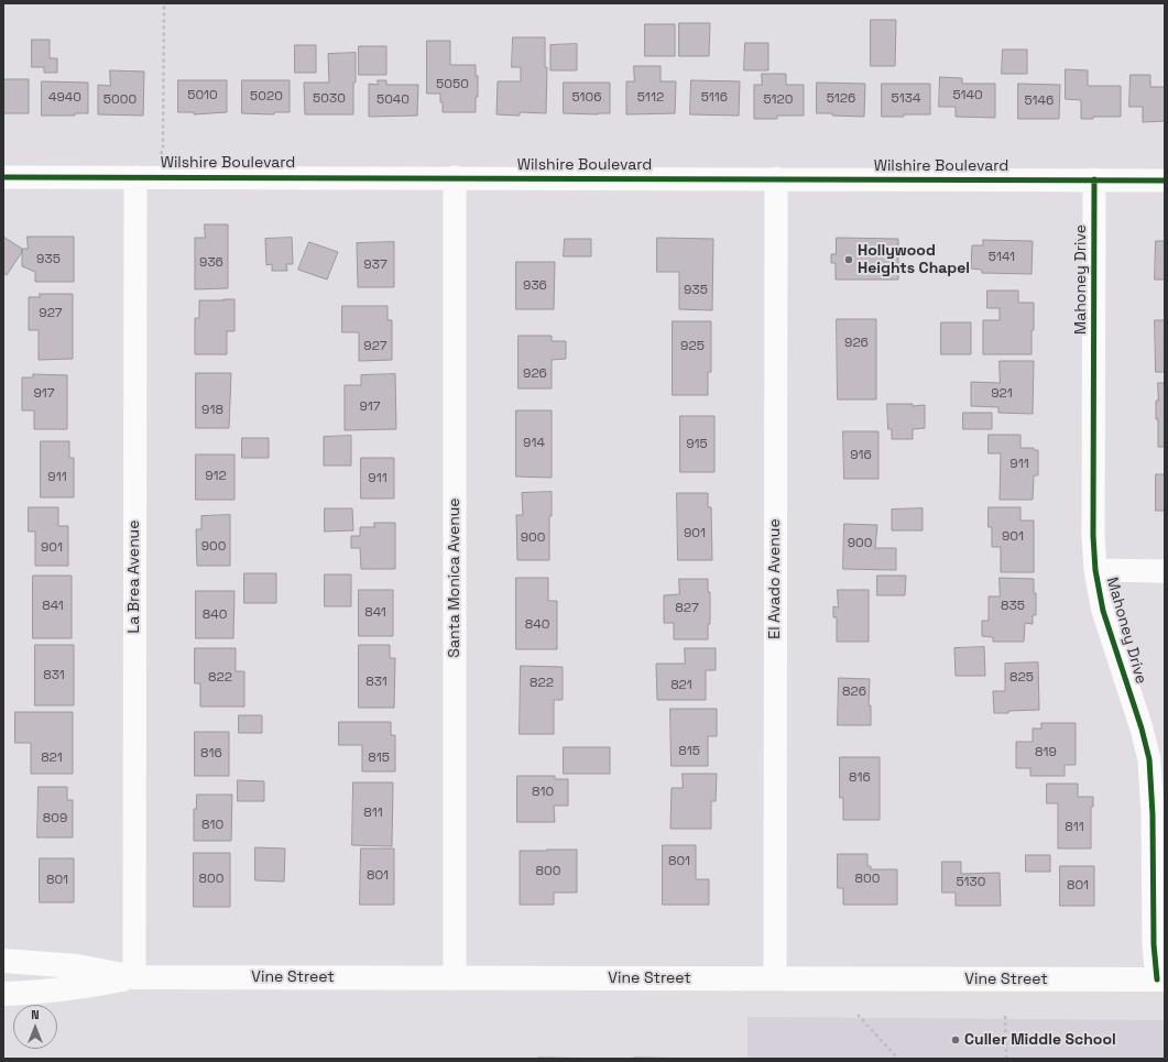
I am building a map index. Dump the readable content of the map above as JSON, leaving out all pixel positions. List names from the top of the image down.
{
  "streets": {
    "main road": ["Vine Street"],
    "street": [
      "Wilshire Boulevard",
      "Mahoney Drive",
      "La Brea Avenue",
      "Santa Monica Avenue",
      "El Avado Avenue"
    ]
  },
  "crossings": [
    ["Wilshire Boulevard", "Mahoney Drive"],
    ["Wilshire Boulevard", "La Brea Avenue"],
    ["Wilshire Boulevard", "Santa Monica Avenue"],
    ["Wilshire Boulevard", "El Avado Avenue"],
    ["Mahoney Drive", "Vine Street"],
    ["La Brea Avenue", "Vine Street"],
    ["Santa Monica Avenue", "Vine Street"],
    ["El Avado Avenue", "Vine Street"]
  ],
  "places": ["Hollywood Heights Chapel", "Culler Middle School"],
  "house_numbers": [
    "5050",
    "5010",
    "5140",
    "5020",
    "4940",
    "5106",
    "5112",
    "5116",
    "5030",
    "5126",
    "5134",
    "5000",
    "5040",
    "5120",
    "5146",
    "5141",
    "935",
    "936",
    "937",
    "936",
    "935",
    "927",
    "926",
    "927",
    "925",
    "926",
    "917",
    "921",
    "917",
    "918",
    "914",
    "915",
    "916",
    "911",
    "912",
    "911",
    "911",
    "901",
    "901",
    "900",
    "900",
    "900",
    "901",
    "841",
    "835",
    "827",
    "841",
    "840",
    "840",
    "831",
    "822",
    "825",
    "831",
    "822",
    "821",
    "826",
    "815",
    "819",
    "816",
    "821",
    "815",
    "816",
    "810",
    "811",
    "809",
    "810",
    "811",
    "801",
    "800",
    "801",
    "800",
    "800",
    "801",
    "5130",
    "801"
  ],
  "north": "top"
}
